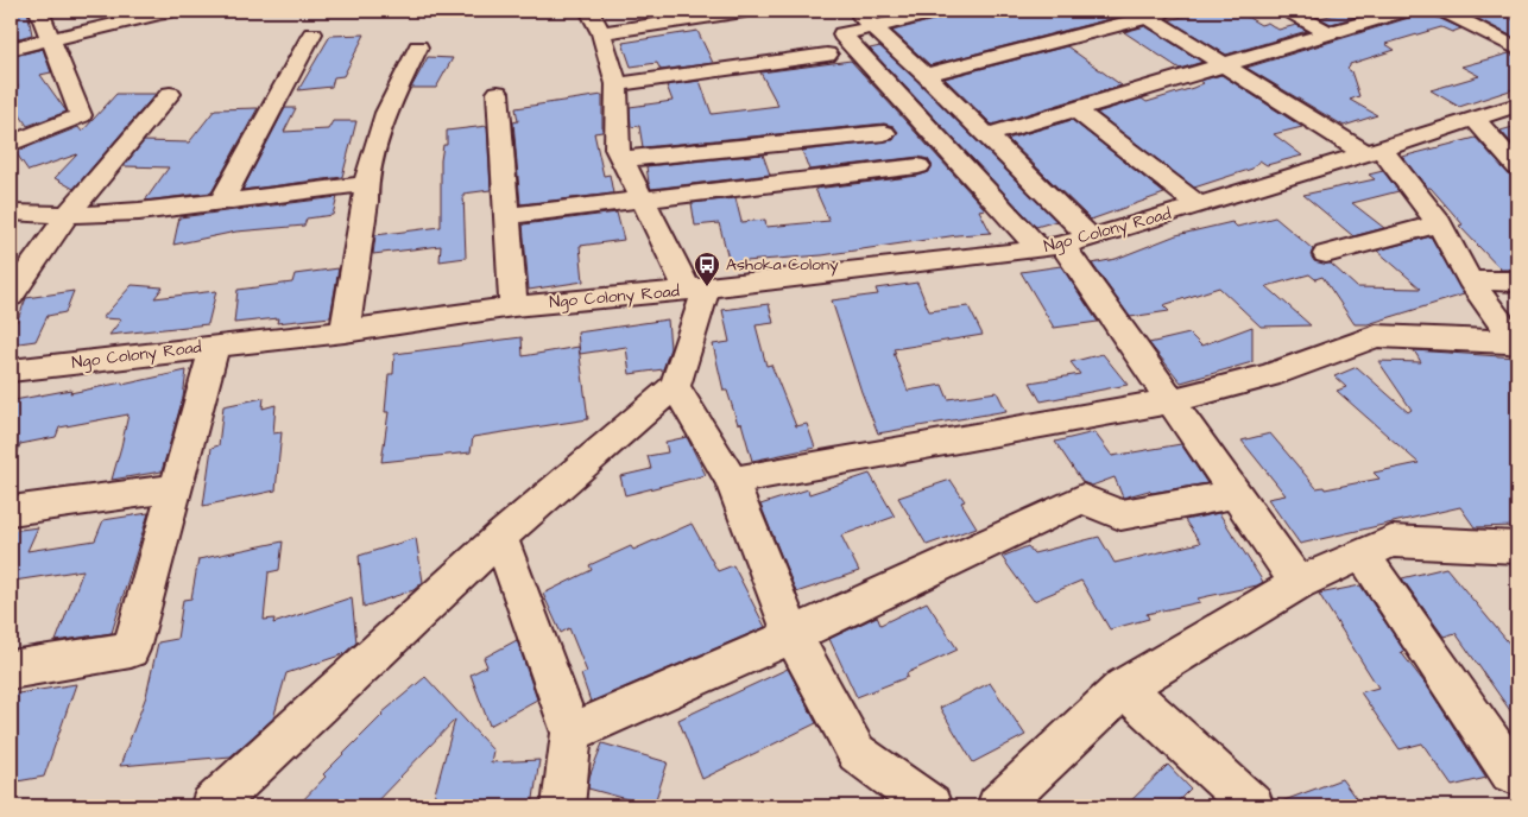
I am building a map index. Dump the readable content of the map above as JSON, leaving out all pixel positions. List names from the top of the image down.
{
  "streets": {
    "street": ["Ngo Colony Road"]
  },
  "places": {
    "bus stop": ["Ashoka Colony"]
  }
}
